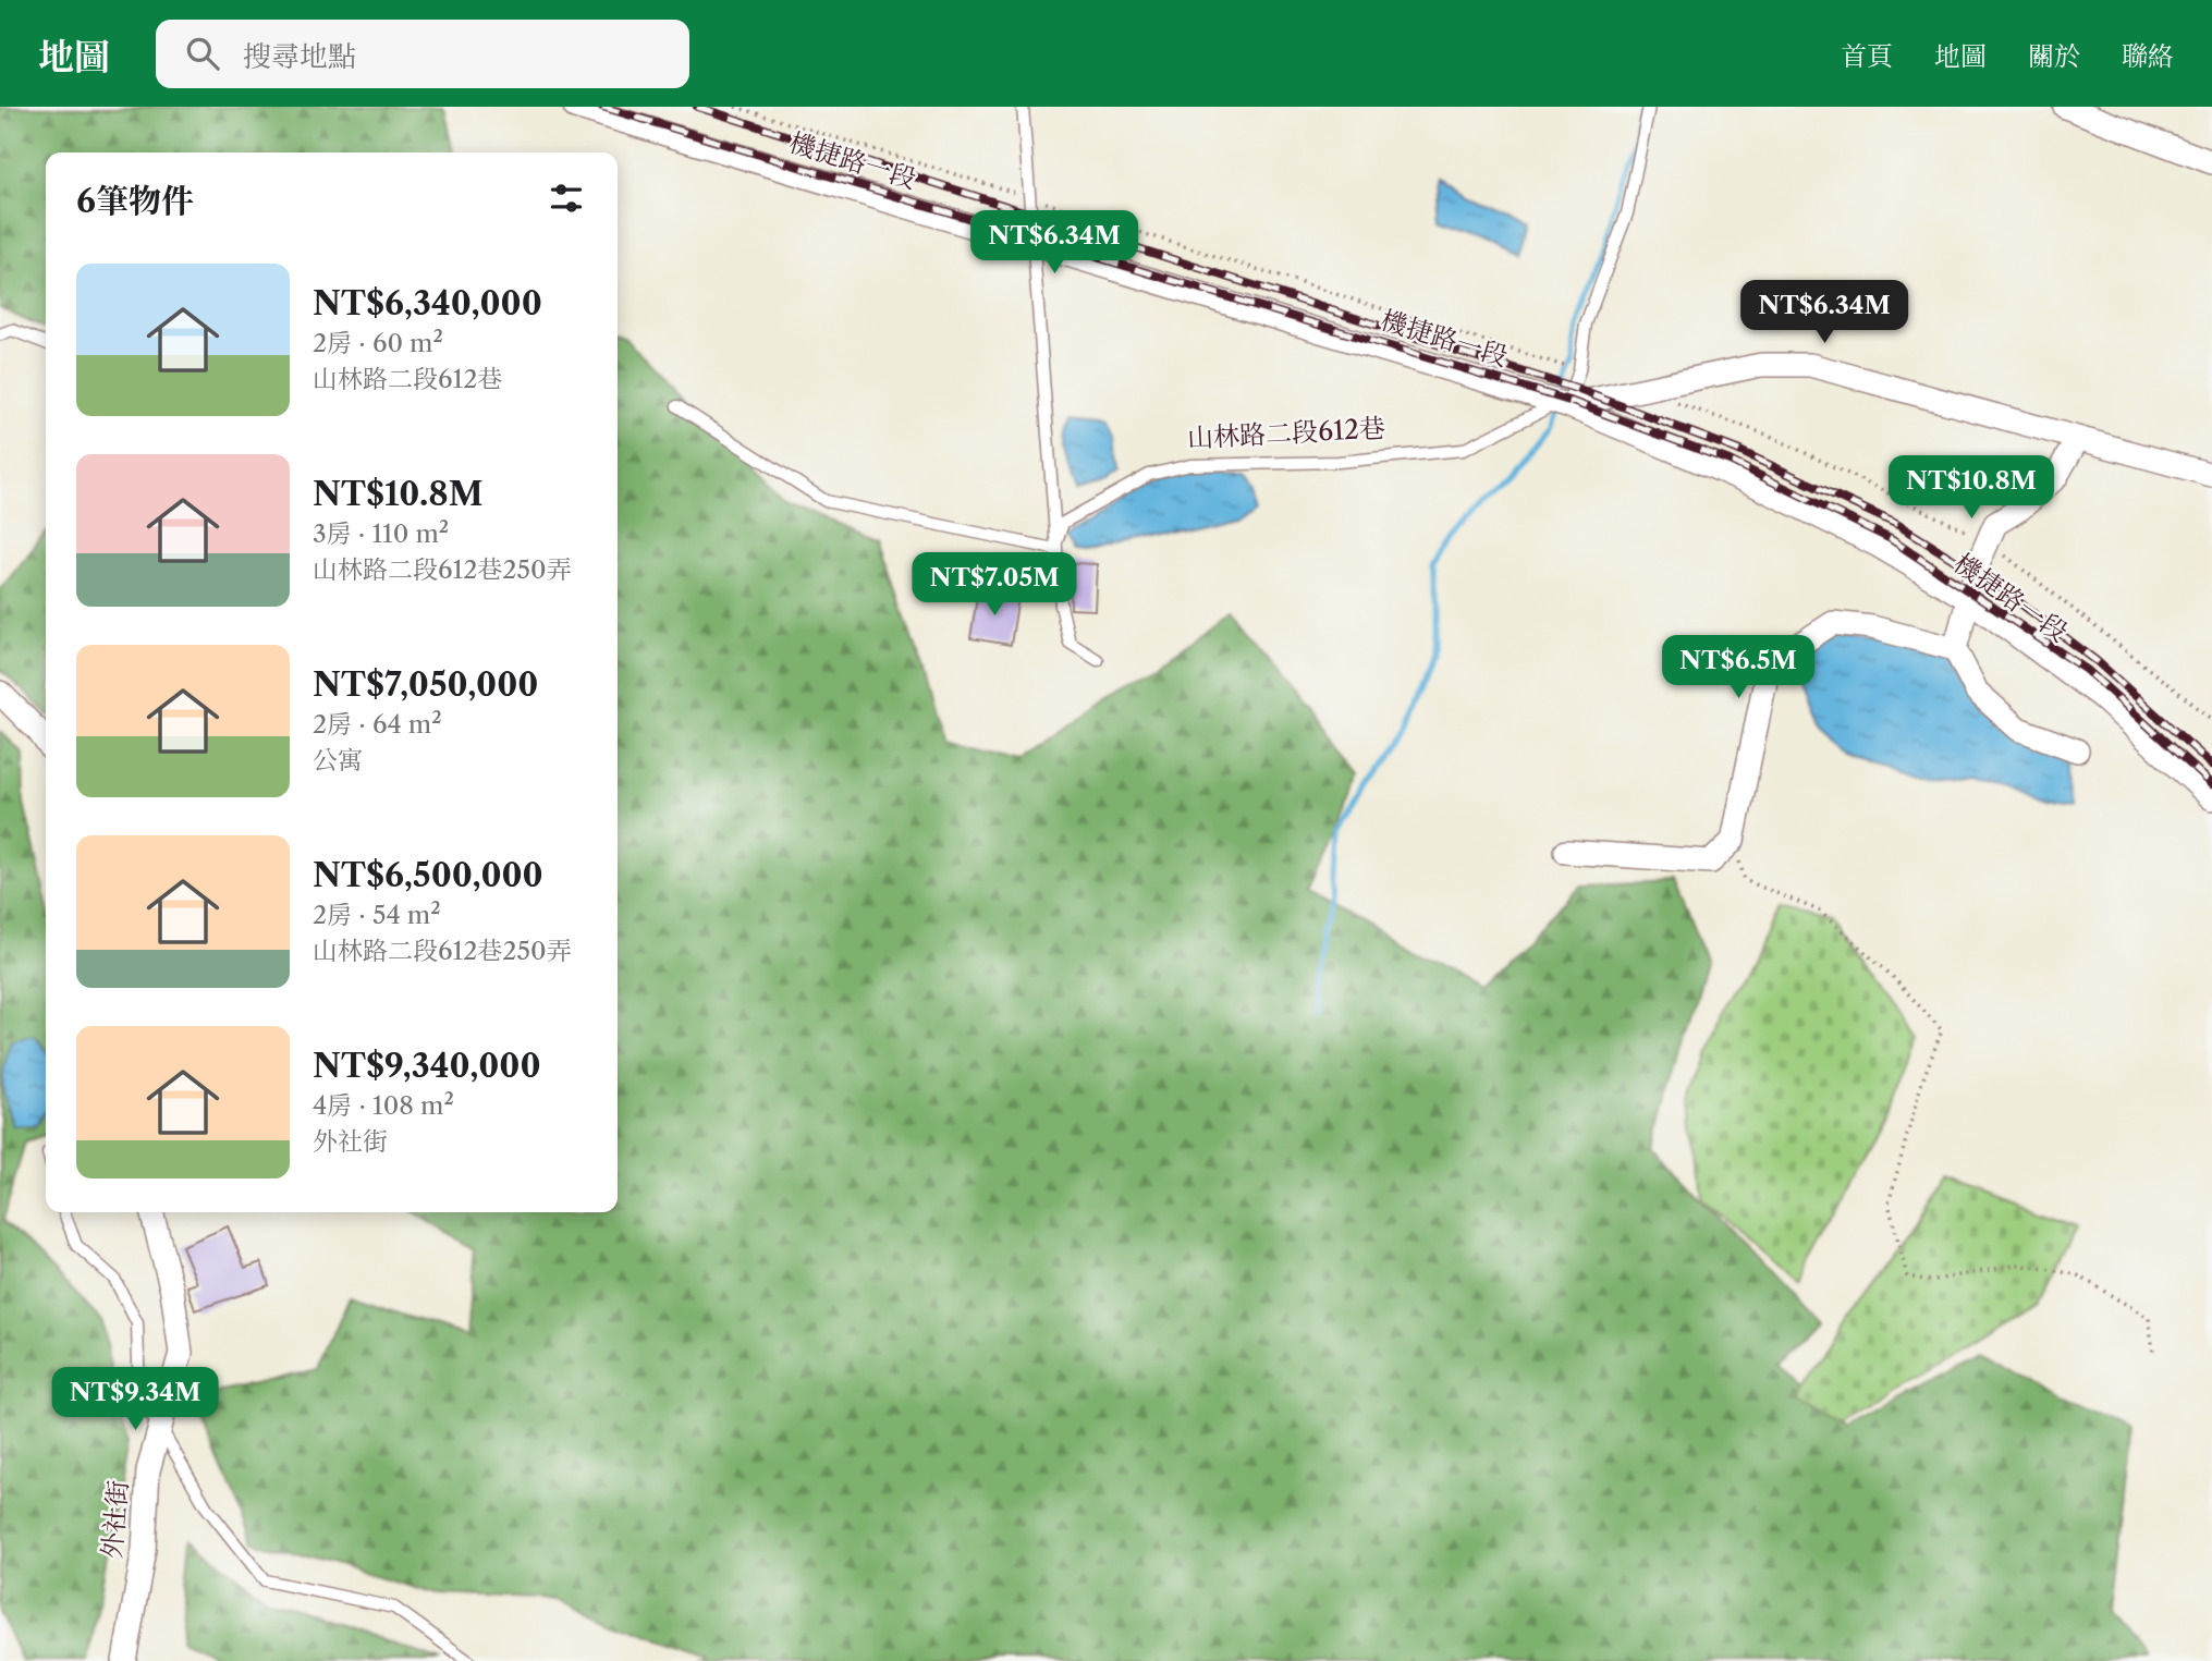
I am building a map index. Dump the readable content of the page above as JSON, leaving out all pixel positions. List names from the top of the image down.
{
  "streets": {
    "street": ["機捷路一段", "山林路二段612巷", "外社街"]
  },
  "crossings": [
    ["機捷路一段", "山林路二段612巷"]
  ],
  "page": {
    "header": "地圖",
    "search": "搜尋地點",
    "nav": [
      "首頁",
      "地圖",
      "關於",
      "聯絡"
    ],
    "heading": "6筆物件",
    "price": [
      "NT$6.34M",
      "NT$6.34M",
      "NT$10.8M",
      "NT$7.05M",
      "NT$6.5M",
      "NT$9.34M"
    ],
    "list": [
      {
        "name": "NT$6,340,000",
        "note": "2房 · 60 m² · 山林路二段612巷"
      },
      {
        "name": "NT$10.8M",
        "note": "3房 · 110 m² · 山林路二段612巷250弄"
      },
      {
        "name": "NT$7,050,000",
        "note": "2房 · 64 m² · 公寓"
      },
      {
        "name": "NT$6,500,000",
        "note": "2房 · 54 m² · 山林路二段612巷250弄"
      },
      {
        "name": "NT$9,340,000",
        "note": "4房 · 108 m² · 外社街"
      }
    ]
  }
}
